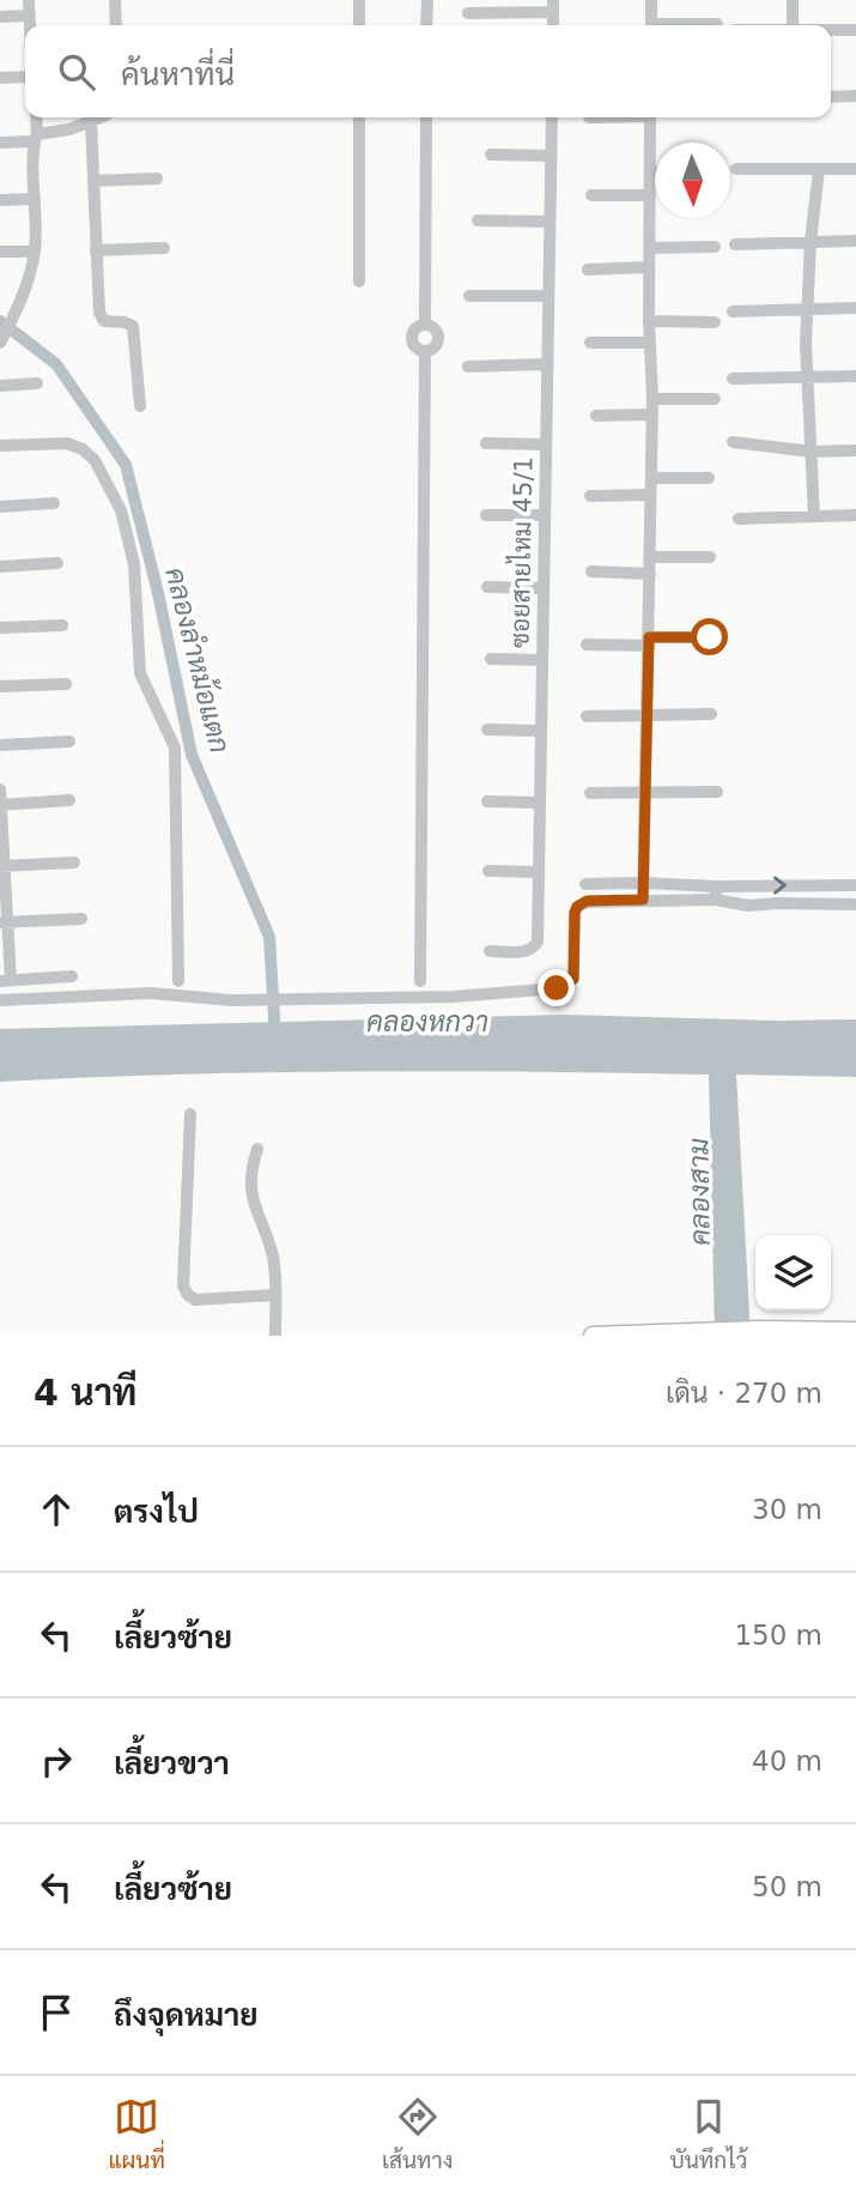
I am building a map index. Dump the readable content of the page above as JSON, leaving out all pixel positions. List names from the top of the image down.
{
  "streets": {
    "street": ["ซอยสายไหม 45/1"]
  },
  "water": ["คลองลำหม้อแตก", "คลองหกวา", "คลองสาม"],
  "north": "bottom",
  "page": {
    "search": "ค้นหาที่นี่",
    "heading": ["4 นาที", "เดิน · 270 m"],
    "list": [
      ["ตรงไป", "30 m"],
      ["เลี้ยวซ้าย", "150 m"],
      ["เลี้ยวขวา", "40 m"],
      ["เลี้ยวซ้าย", "50 m"],
      "ถึงจุดหมาย"
    ],
    "nav": ["แผนที่", "เส้นทาง", "บันทึกไว้"]
  }
}
